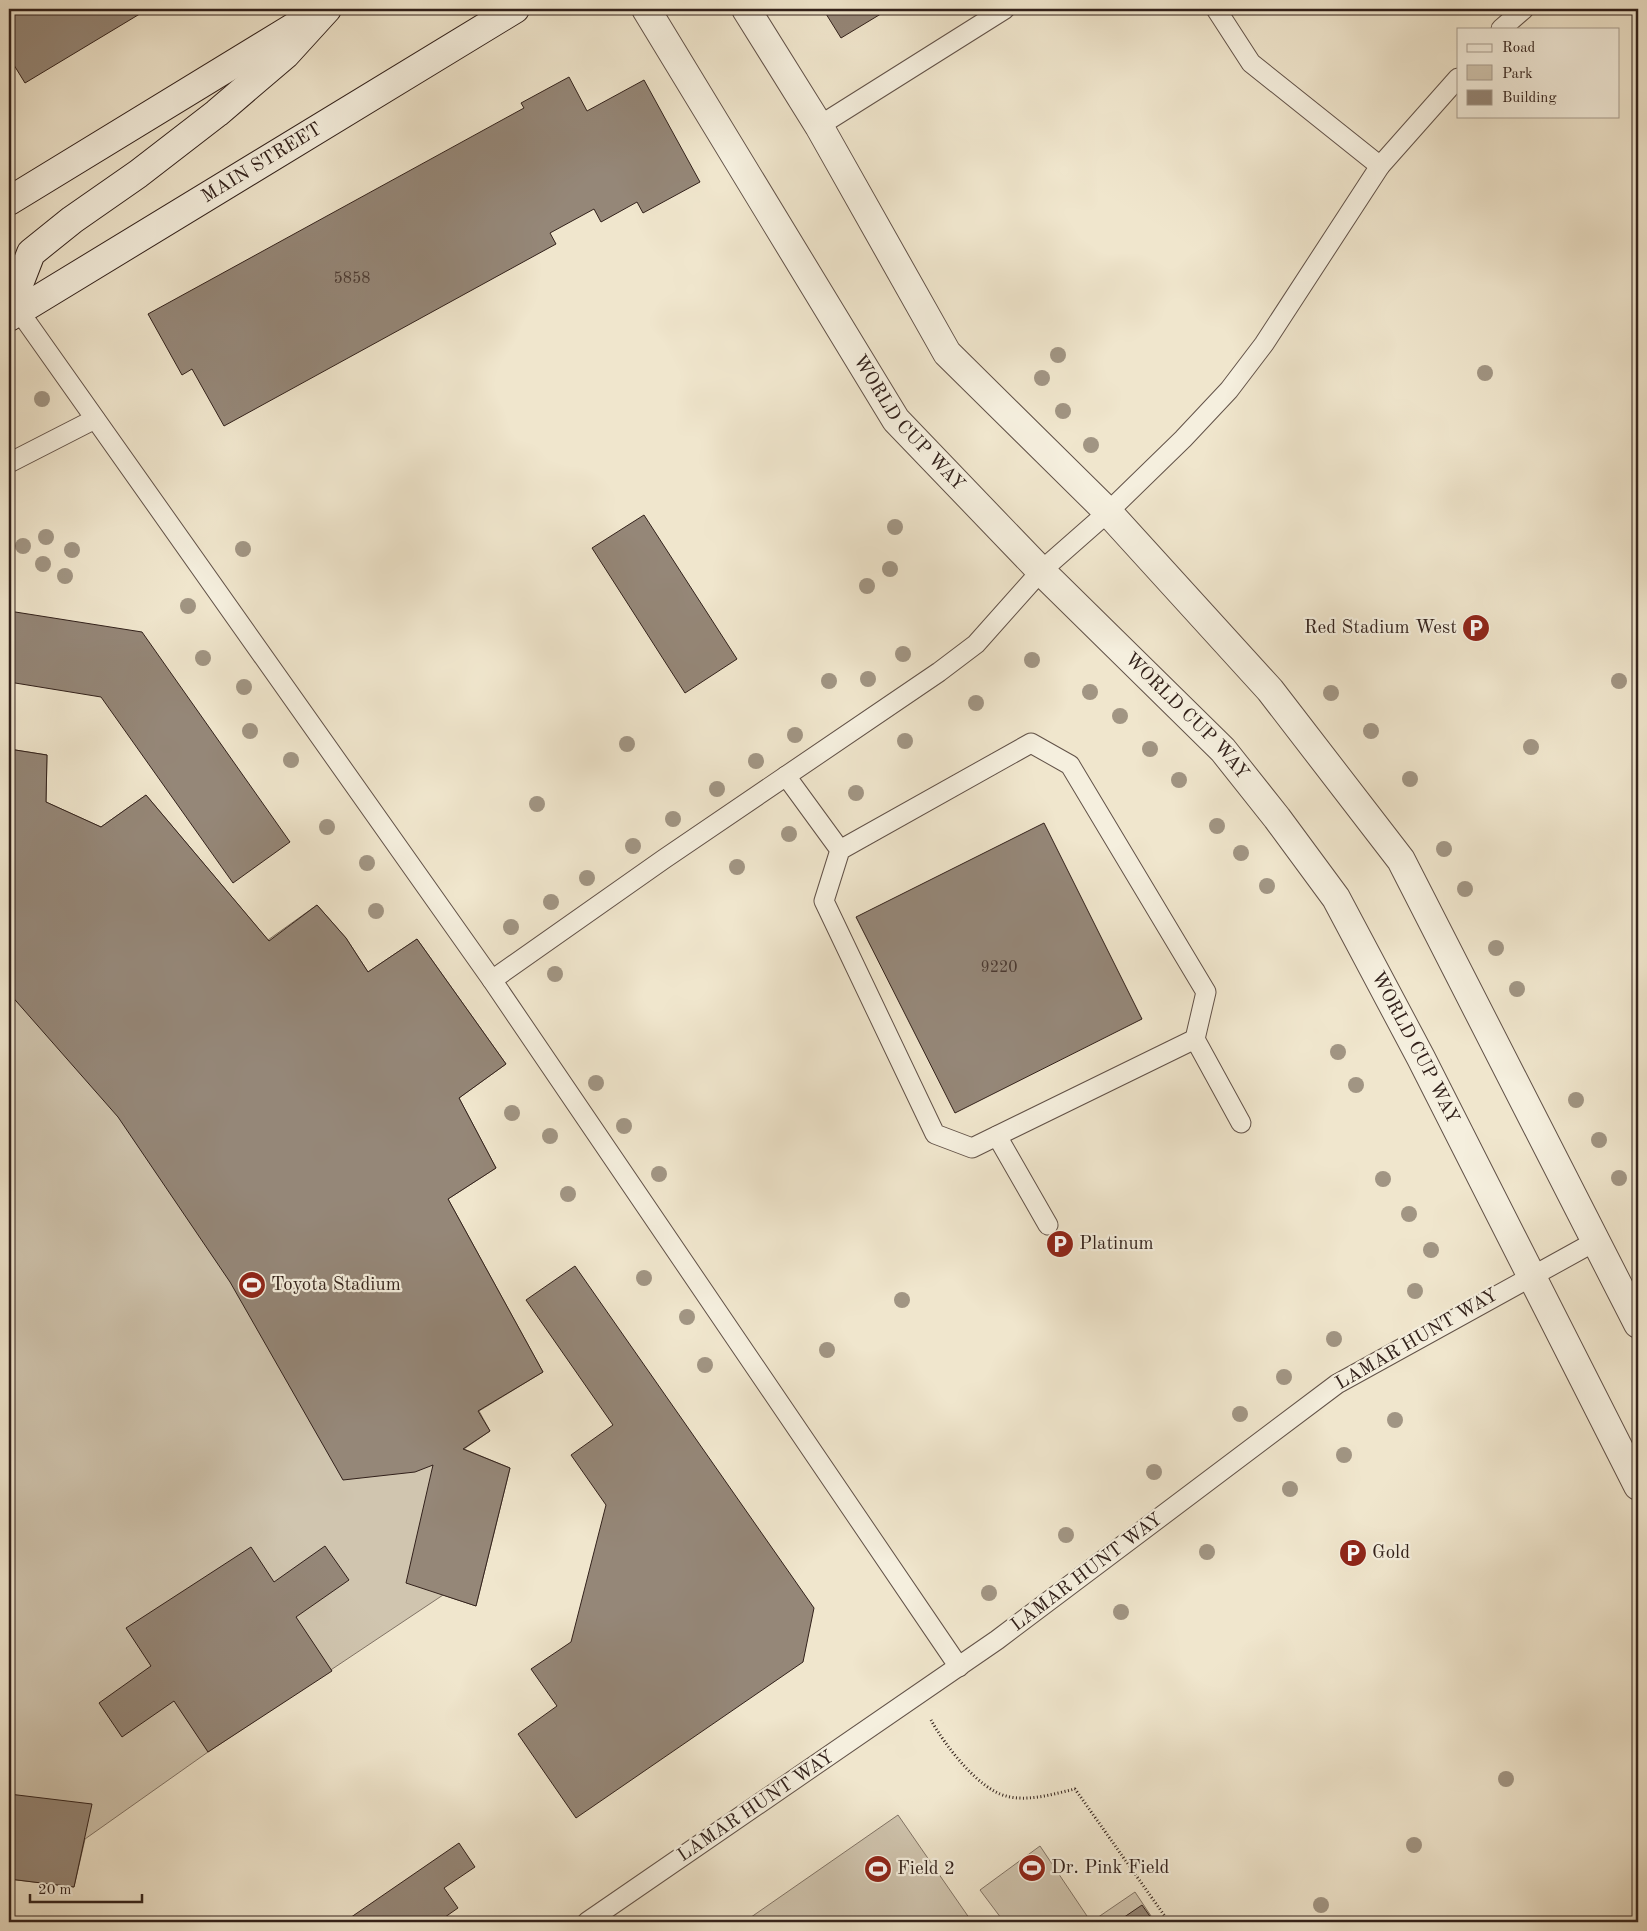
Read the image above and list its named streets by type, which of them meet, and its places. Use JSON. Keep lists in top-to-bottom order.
{
  "streets": {
    "street": ["MAIN STREET", "WORLD CUP WAY"],
    "lane": ["LAMAR HUNT WAY"]
  },
  "crossings": [
    ["WORLD CUP WAY", "LAMAR HUNT WAY"]
  ],
  "places": {
    "parking": ["Red Stadium West", "Platinum", "Gold"],
    "sports": ["Toyota Stadium", "Dr. Pink Field", "Field 2"]
  },
  "house_numbers": ["5858", "9220"],
  "legend": ["Road", "Park", "Building"],
  "scale_bar": "20 m"
}
